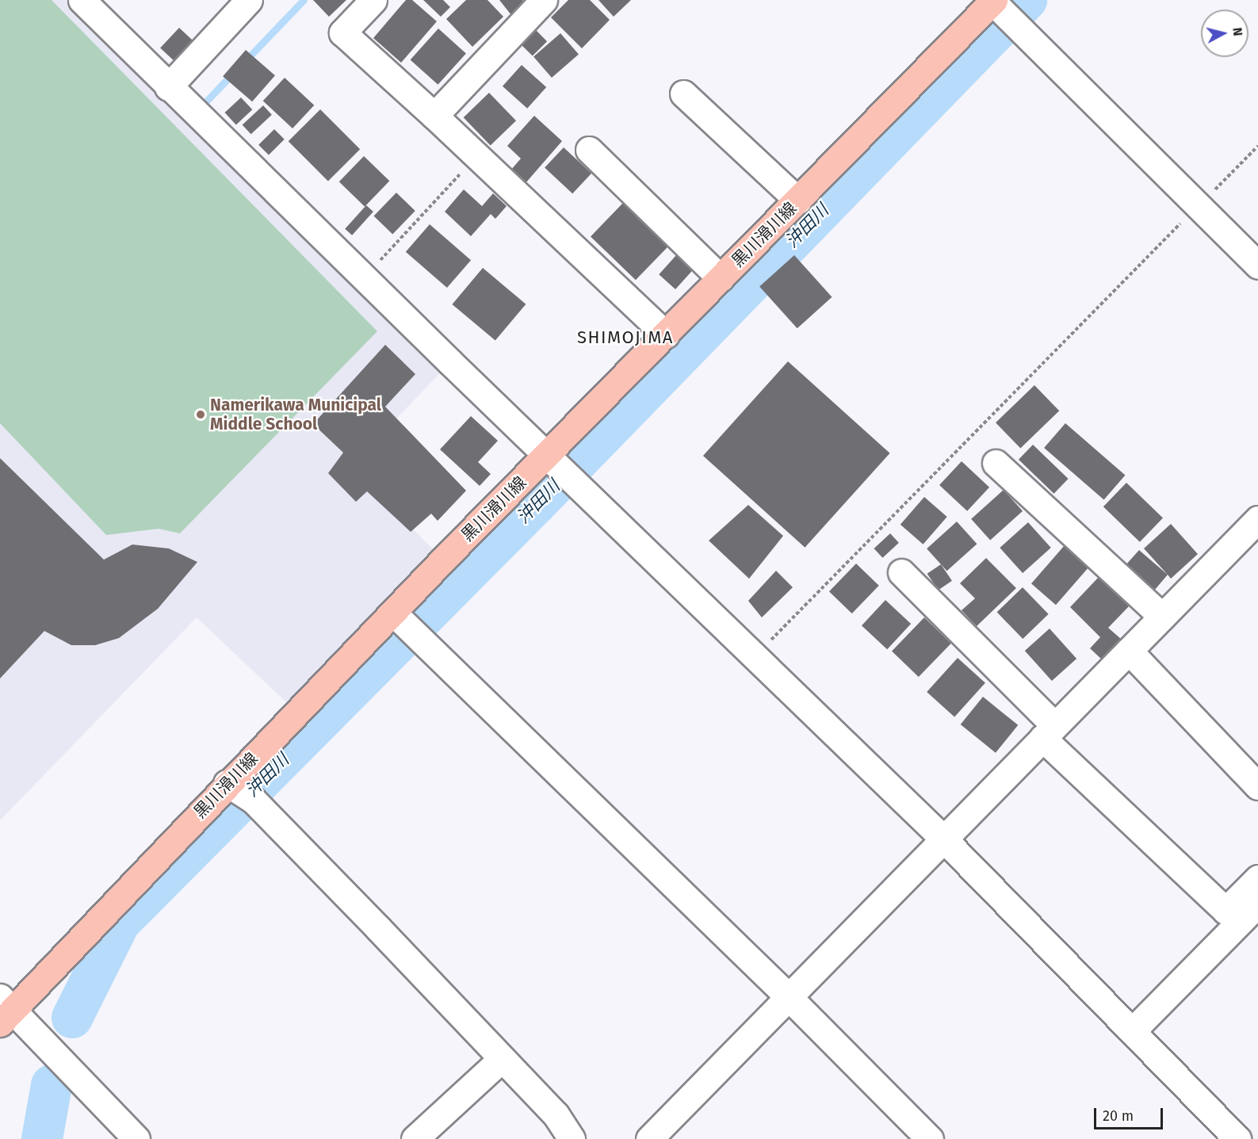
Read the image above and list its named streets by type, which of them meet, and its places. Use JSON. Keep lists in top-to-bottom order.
{
  "streets": {
    "main road": ["黒川滑川線"]
  },
  "districts": ["SHIMOJIMA"],
  "water": ["沖田川"],
  "places": ["Namerikawa Municipal Middle School"],
  "scale_bar": "20 m",
  "north": "right"
}
